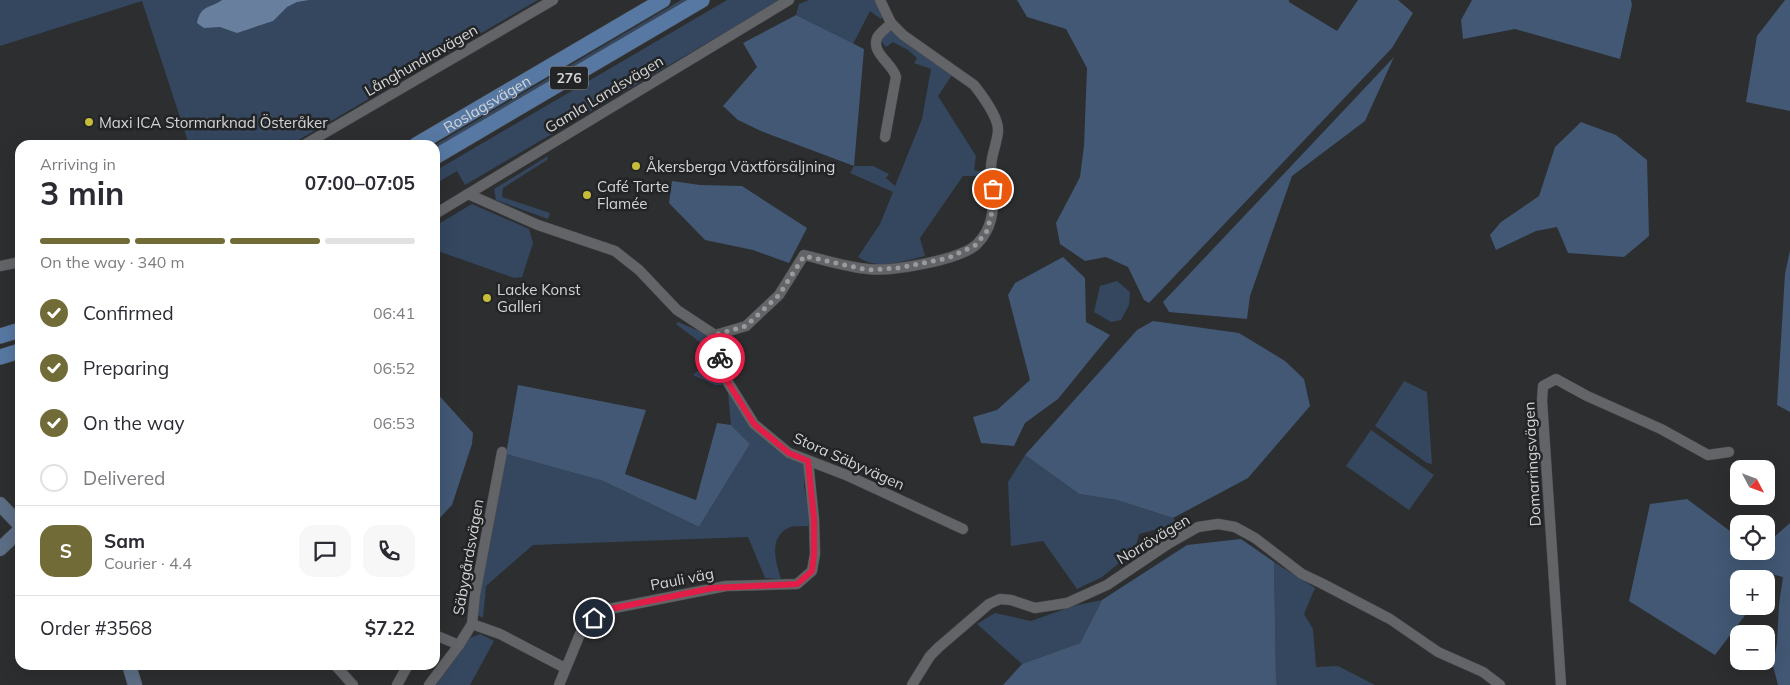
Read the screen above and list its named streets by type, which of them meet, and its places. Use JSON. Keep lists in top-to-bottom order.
{
  "streets": {
    "main road": ["276", "Roslagsvägen"],
    "street": [
      "Långhundravägen",
      "Gamla Landsvägen",
      "Stora Säbyvägen",
      "Domarringsvägen",
      "Norrövägen",
      "Säbygårdsvägen",
      "Pauli väg"
    ]
  },
  "crossings": [
    ["Stora Säbyvägen", "Pauli väg"]
  ],
  "places": [
    "Maxi ICA Stormarknad Österåker",
    "Åkersberga Växtförsäljning",
    "Café Tarte Flamée",
    "Lacke Konst Galleri"
  ],
  "north": "bottom right",
  "page": {
    "heading": ["3 min", "Arriving in", "07:00–07:05"],
    "panel": [
      "Sam",
      "Courier · 4.4",
      "Order #3568",
      "$7.22"
    ],
    "bar": "On the way · 340 m",
    "list": [
      ["Confirmed", "06:41"],
      ["Preparing", "06:52"],
      ["On the way", "06:53"],
      "Delivered"
    ],
    "map_buttons": ["+", "−"],
    "round": "S"
  }
}
